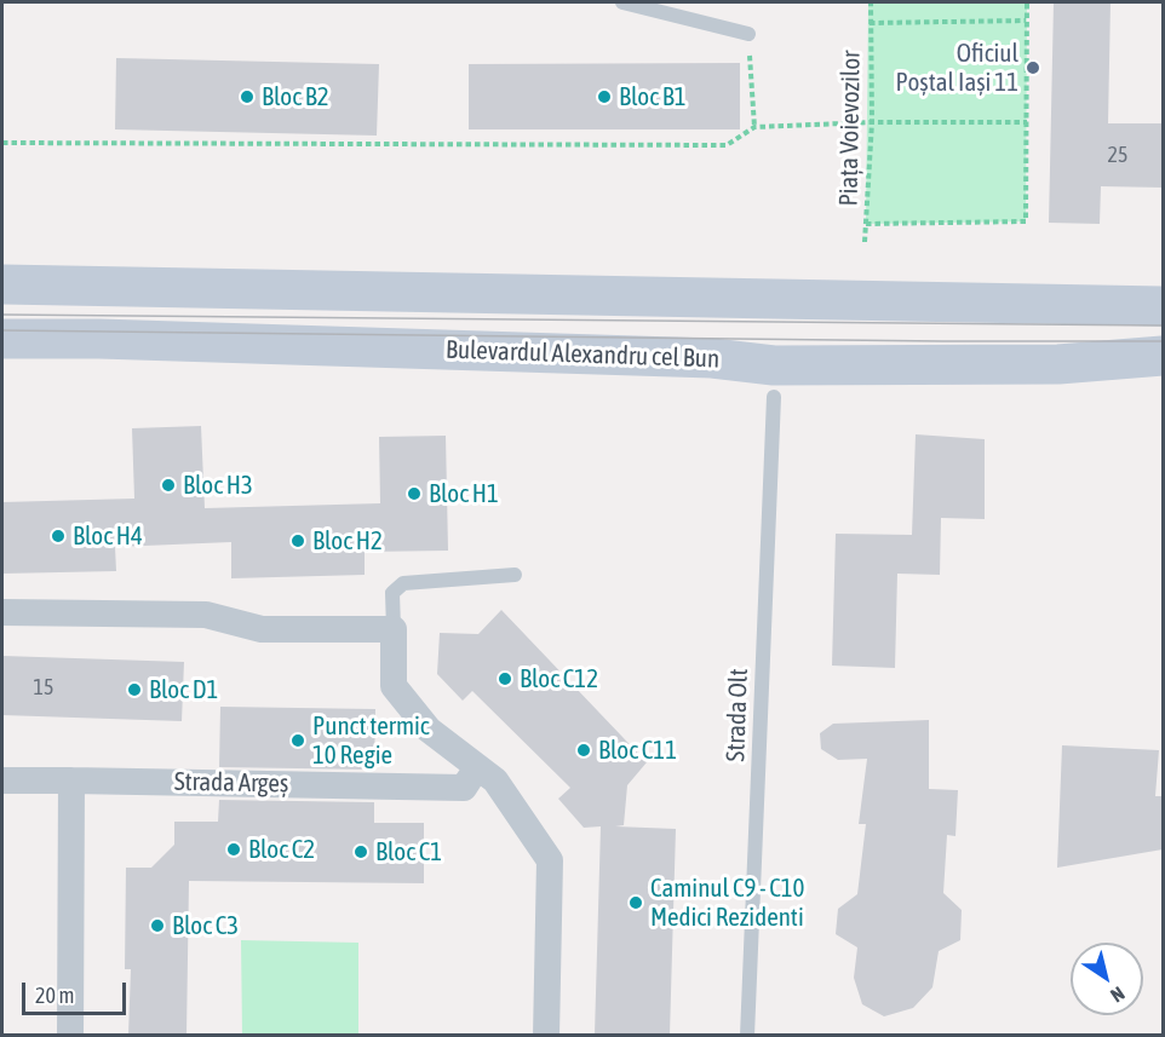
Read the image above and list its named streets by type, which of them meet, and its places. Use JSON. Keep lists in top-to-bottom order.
{
  "streets": {
    "main road": ["Bulevardul Alexandru cel Bun"],
    "street": ["Strada Argeș"],
    "lane": ["Strada Olt"],
    "path": ["Piața Voievozilor"]
  },
  "places": [
    "Oficiul Poștal Iași 11",
    "Bloc B2",
    "Bloc B1",
    "Bloc H3",
    "Bloc H1",
    "Bloc H4",
    "Bloc H2",
    "Bloc C12",
    "Bloc D1",
    "Punct termic 10 Regie",
    "Bloc C11",
    "Bloc C2",
    "Bloc C1",
    "Caminul C9 - C10 Medici Rezidenti",
    "Bloc C3"
  ],
  "house_numbers": ["25", "15"],
  "scale_bar": "20 m",
  "north": "bottom right"
}
